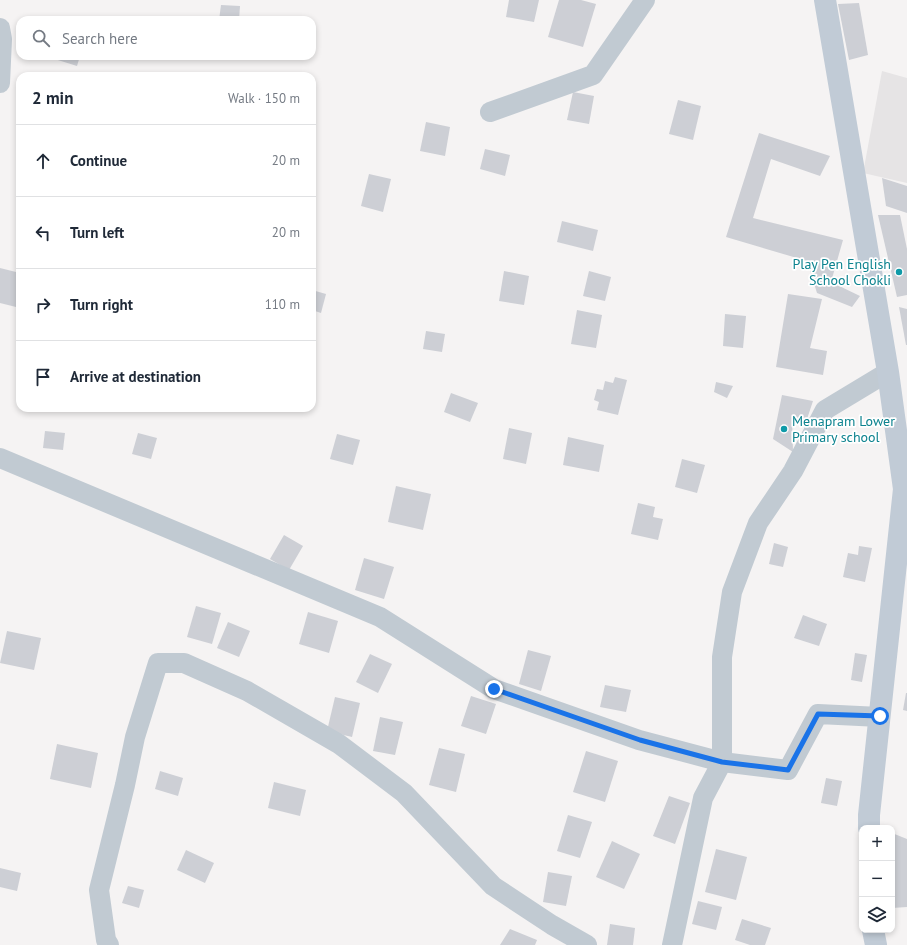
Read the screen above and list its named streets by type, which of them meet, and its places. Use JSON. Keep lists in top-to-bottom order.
{
  "places": ["Play Pen English School Chokli", "Menapram Lower Primary school"],
  "page": {
    "search": "Search here",
    "heading": ["2 min", "Walk · 150 m"],
    "list": [
      ["Continue", "20 m"],
      ["Turn left", "20 m"],
      ["Turn right", "110 m"],
      "Arrive at destination"
    ],
    "map_buttons": ["+", "−"]
  }
}
